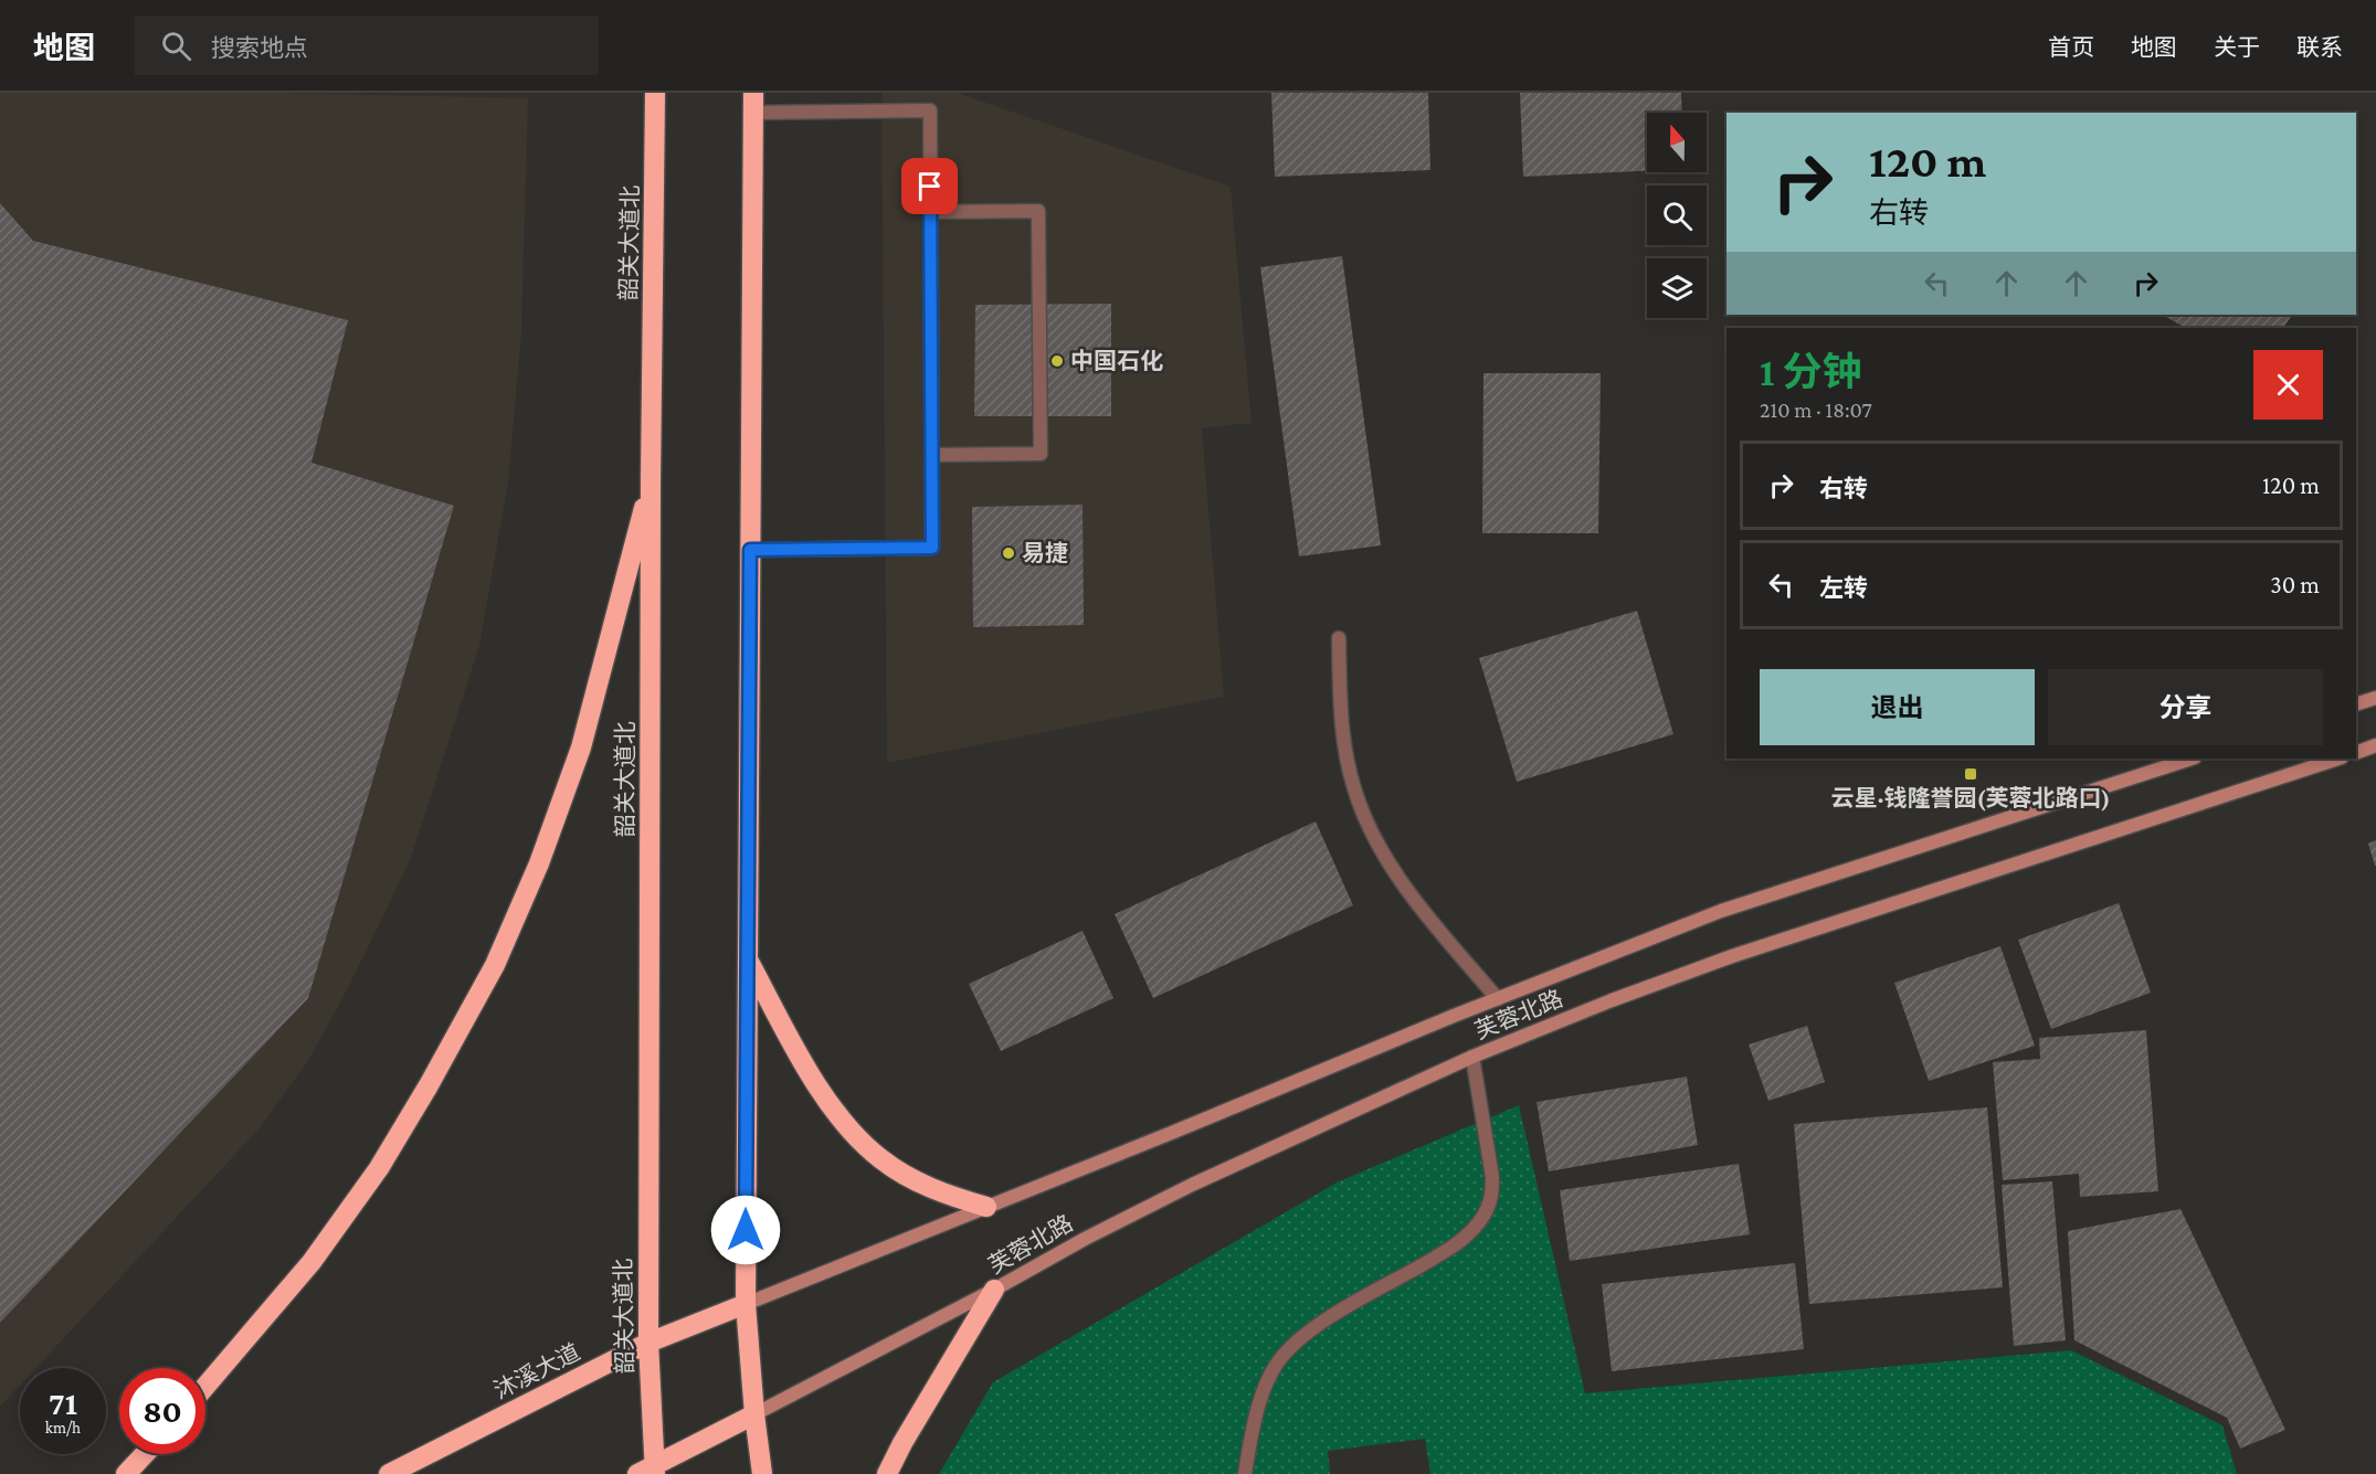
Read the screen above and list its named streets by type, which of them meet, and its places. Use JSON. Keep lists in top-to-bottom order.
{
  "streets": {
    "highway": ["韶关大道北", "沐溪大道"],
    "main road": ["芙蓉北路"]
  },
  "crossings": [
    ["韶关大道北", "沐溪大道"],
    ["芙蓉北路", "沐溪大道"]
  ],
  "places": {
    "other": ["中国石化", "易捷"],
    "transit": ["云星·钱隆誉园(芙蓉北路口)"]
  },
  "north": "top",
  "page": {
    "header": "地图",
    "search": "搜索地点",
    "nav": [
      "首页",
      "地图",
      "关于",
      "联系"
    ],
    "turn": ["120 m", "右转"],
    "heading": ["1 分钟", "210 m · 18:07"],
    "list": [
      {
        "name": "右转",
        "value": "120 m"
      },
      {
        "name": "左转",
        "value": "30 m"
      }
    ],
    "buttons": ["退出", "分享"],
    "speed": "71 km/h",
    "limit": "80"
  }
}
